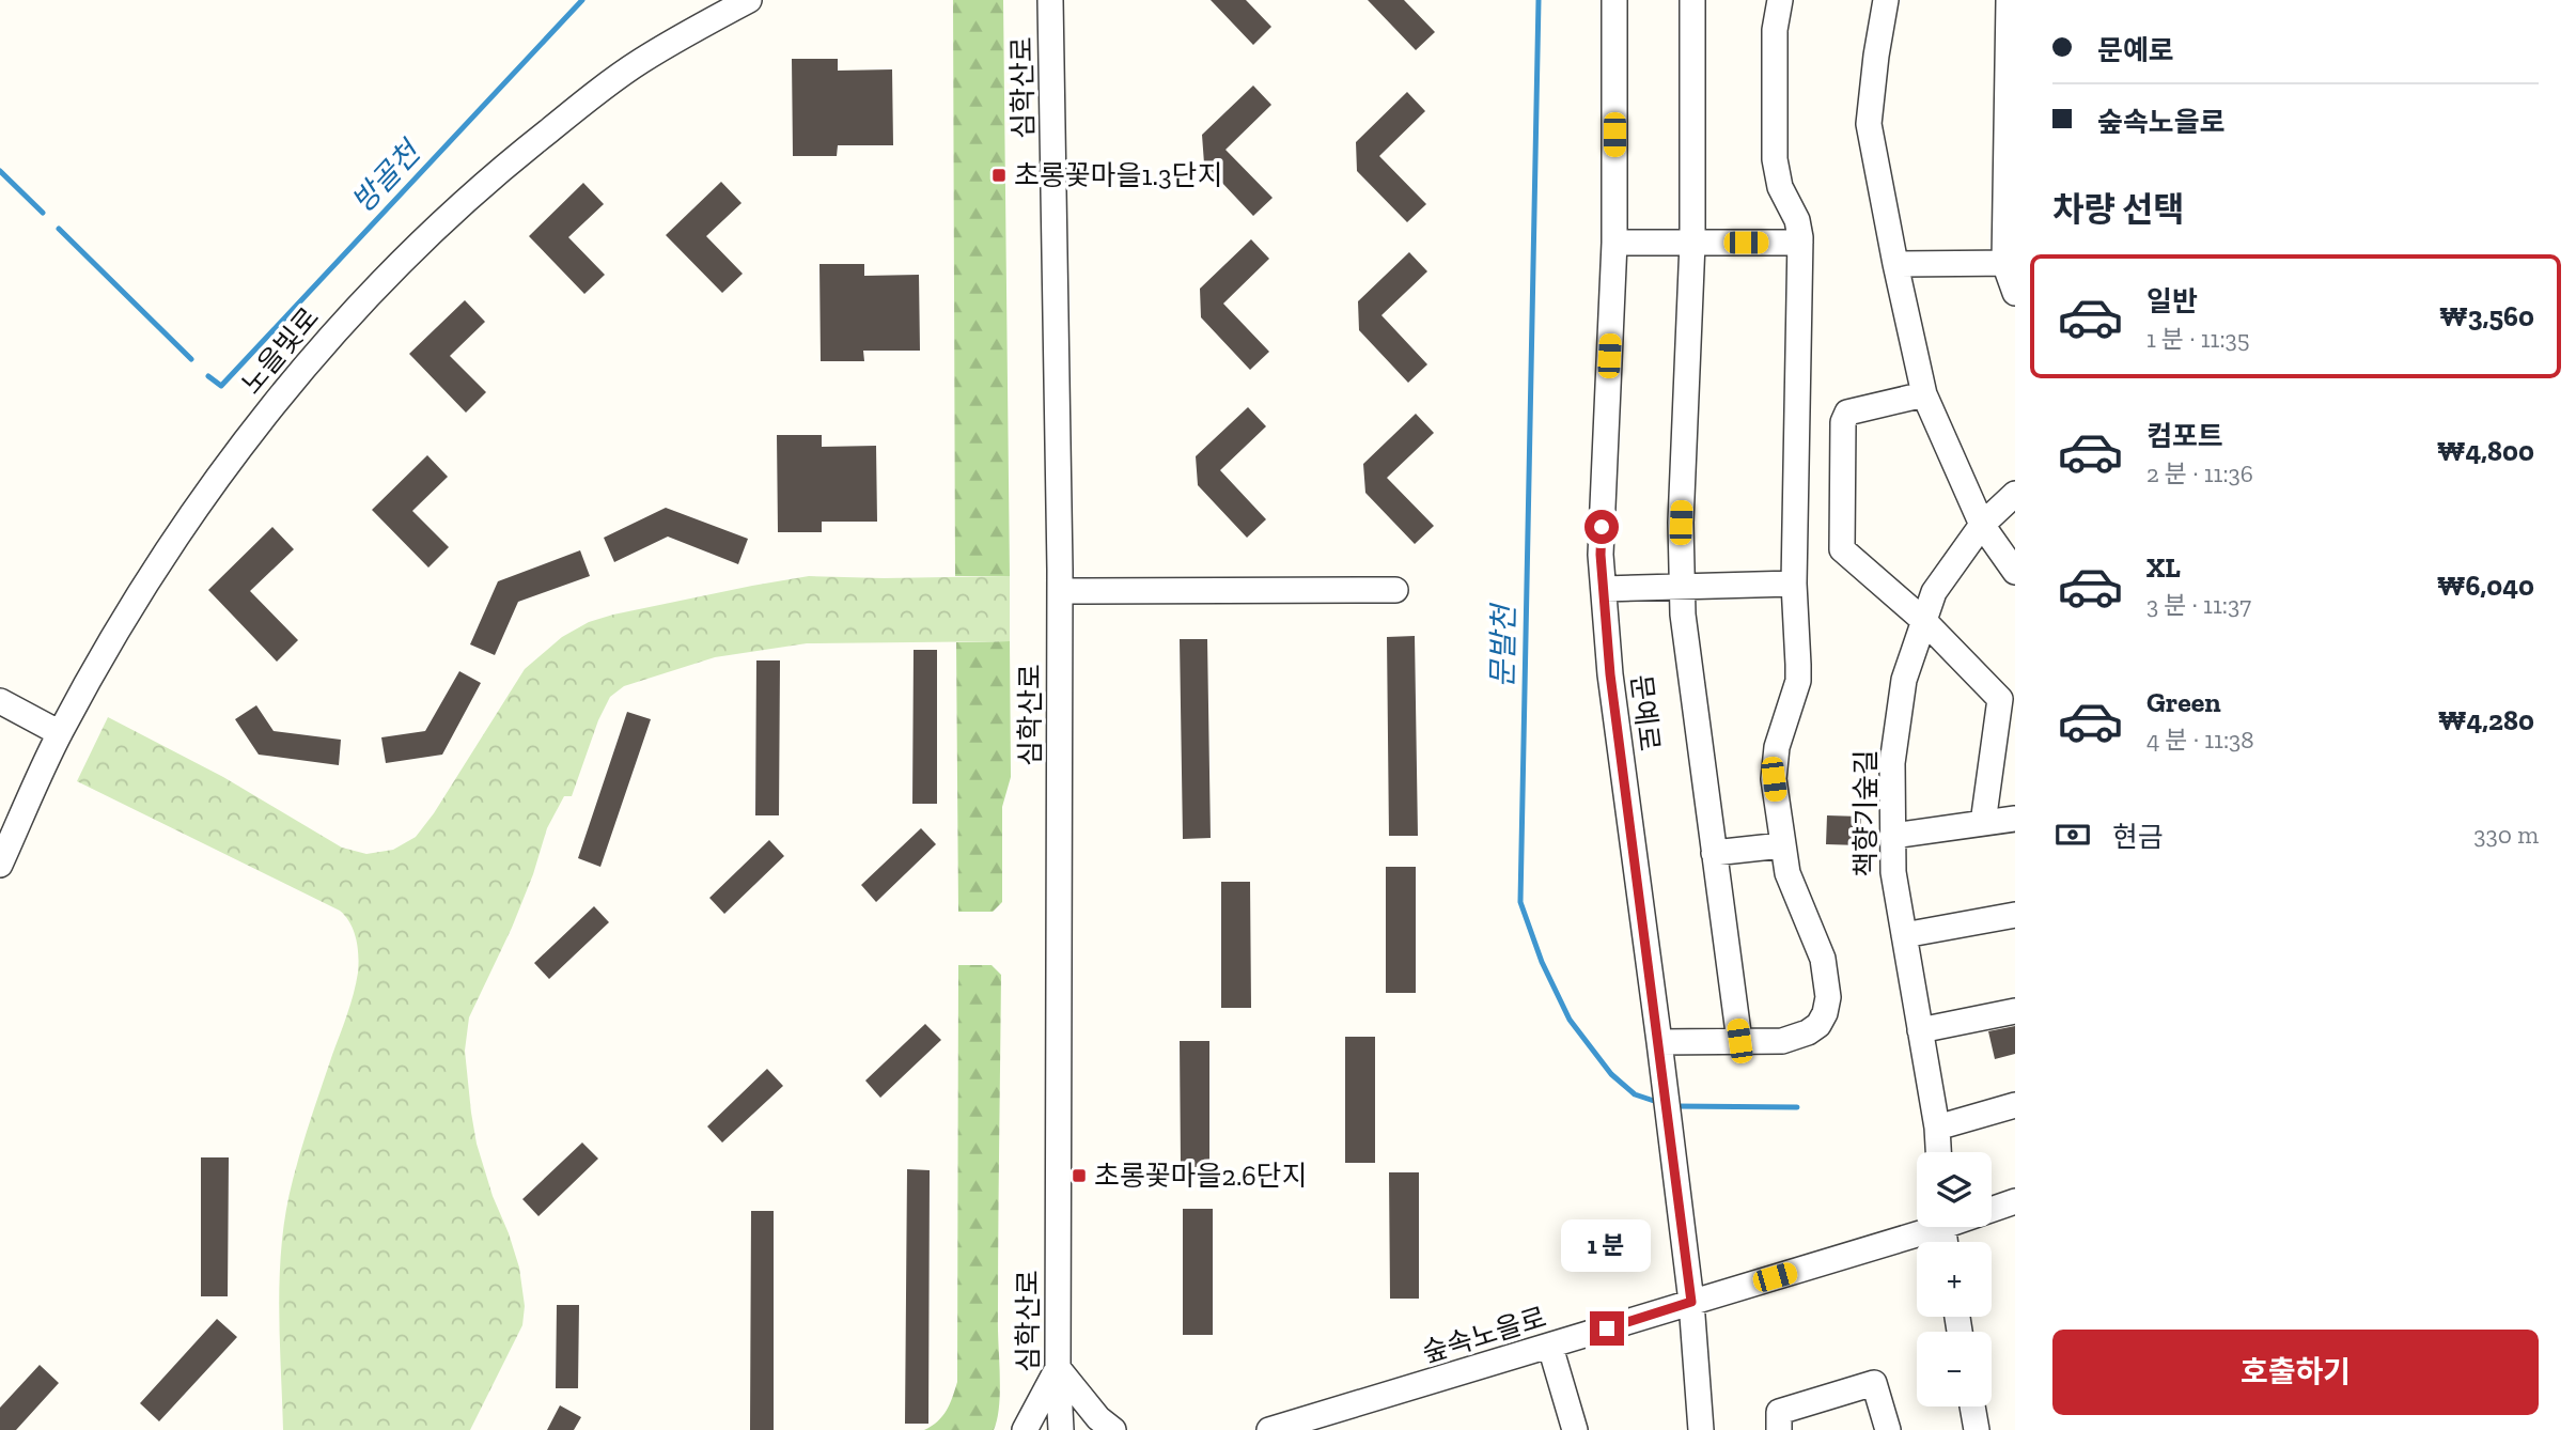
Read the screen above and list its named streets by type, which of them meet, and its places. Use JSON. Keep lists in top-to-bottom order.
{
  "streets": {
    "street": [
      "심학산로",
      "노을빛로",
      "문예로",
      "책향기숲길",
      "숲속노을로"
    ]
  },
  "crossings": [
    ["문예로", "숲속노을로"]
  ],
  "water": ["방골천", "문발천"],
  "places": {
    "transit": ["초롱꽃마을1.3단지", "초롱꽃마을2.6단지"]
  },
  "page": {
    "banner": ["문예로", "숲속노을로"],
    "heading": "차량 선택",
    "list": [
      {
        "name": "일반",
        "note": "1 분 · 11:35",
        "value": "₩3,560"
      },
      {
        "name": "컴포트",
        "note": "2 분 · 11:36",
        "value": "₩4,800"
      },
      {
        "name": "XL",
        "note": "3 분 · 11:37",
        "value": "₩6,040"
      },
      {
        "name": "Green",
        "note": "4 분 · 11:38",
        "value": "₩4,280"
      }
    ],
    "pay": ["현금", "330 m"],
    "map_buttons": ["+", "−"],
    "bubble": "1 분",
    "buttons": "호출하기"
  }
}
